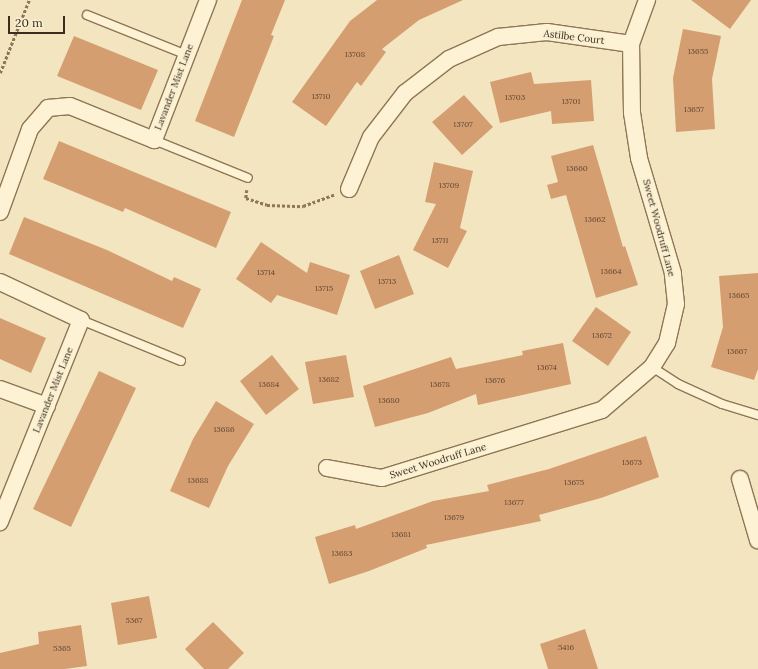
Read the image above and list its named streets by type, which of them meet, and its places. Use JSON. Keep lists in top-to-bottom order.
{
  "streets": {
    "street": ["Astilbe Court", "Lavander Mist Lane", "Sweet Woodruff Lane"]
  },
  "crossings": [
    ["Astilbe Court", "Sweet Woodruff Lane"]
  ],
  "house_numbers": [
    "13655",
    "13708",
    "13710",
    "13703",
    "13701",
    "13657",
    "13707",
    "13660",
    "13709",
    "13662",
    "13711",
    "13664",
    "13714",
    "13713",
    "13715",
    "13665",
    "13672",
    "13667",
    "13674",
    "13682",
    "13676",
    "13684",
    "13678",
    "13680",
    "13686",
    "13673",
    "13688",
    "13675",
    "13677",
    "13679",
    "13681",
    "13683",
    "5367",
    "5416",
    "5365"
  ],
  "scale_bar": "20 m"
}
